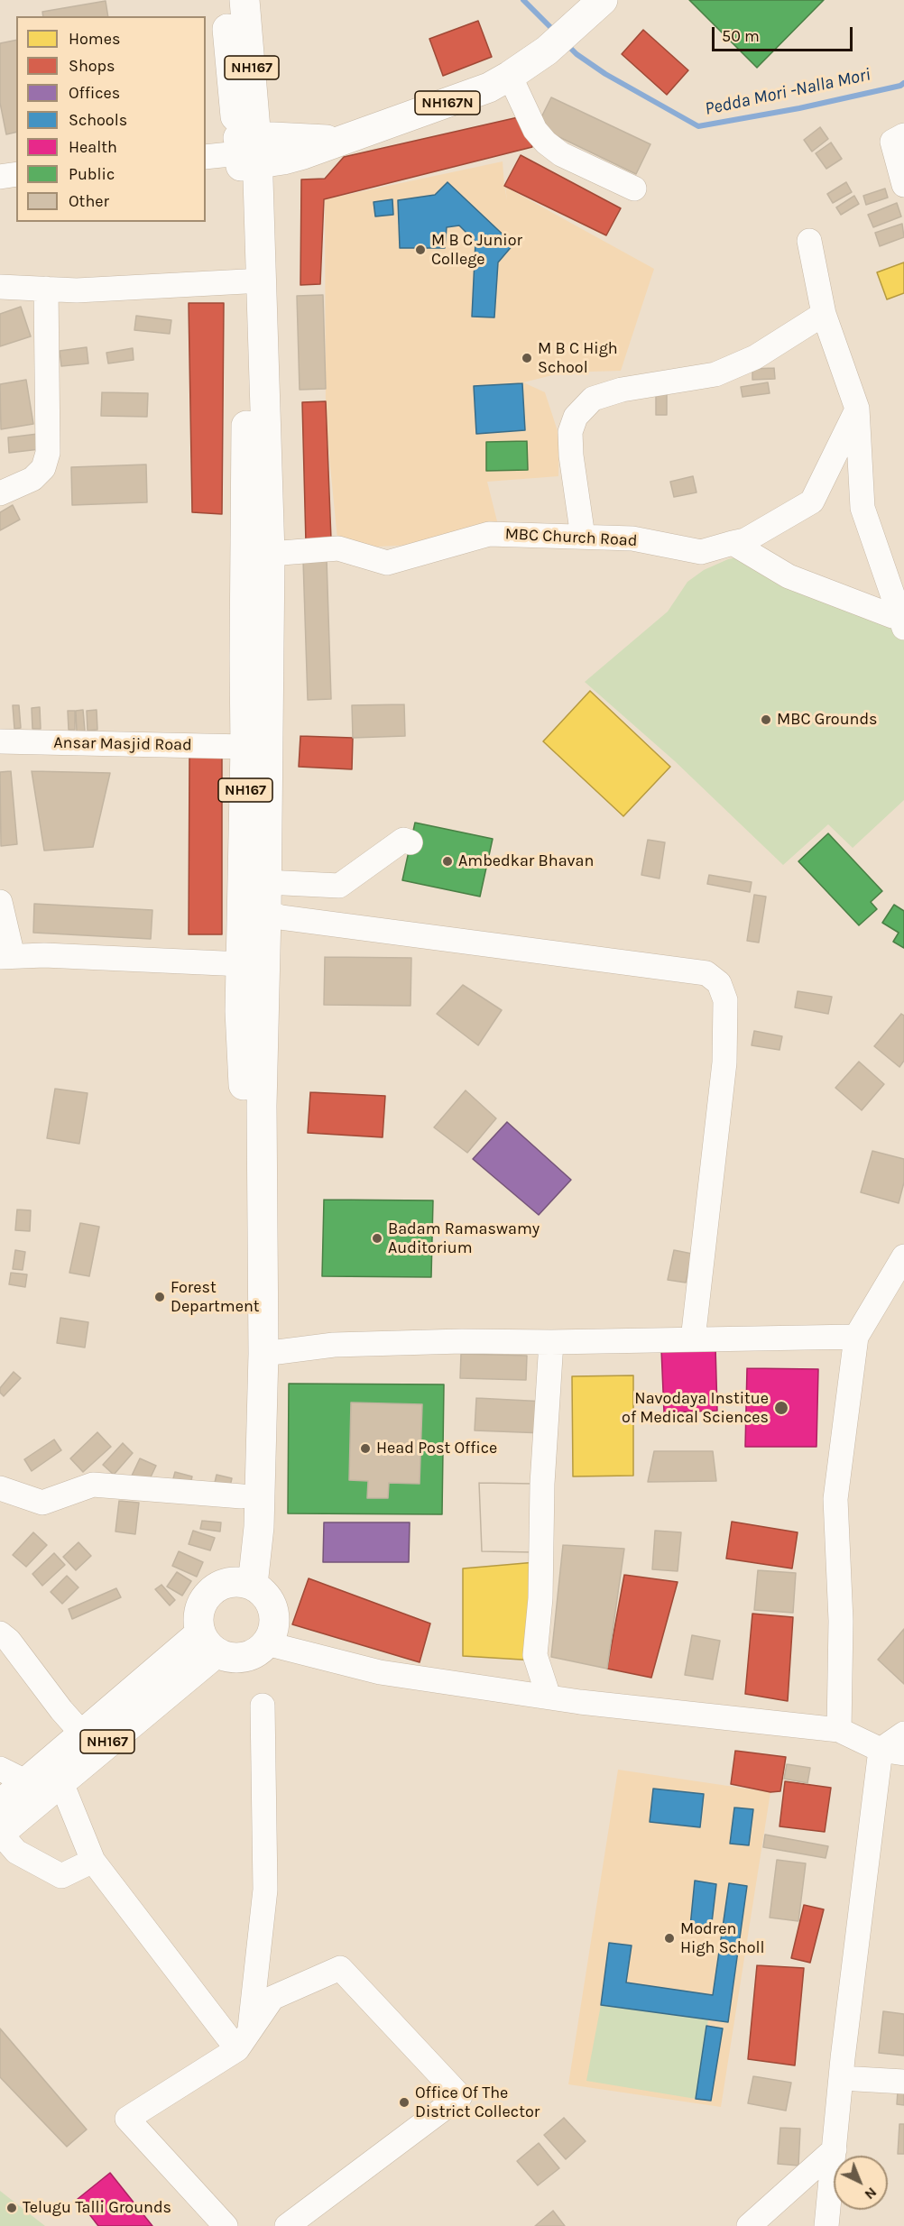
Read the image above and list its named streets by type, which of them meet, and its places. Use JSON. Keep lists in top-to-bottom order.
{
  "streets": {
    "highway": ["NH167", "NH167N"],
    "street": ["MBC Church Road", "Ansar Masjid Road"]
  },
  "crossings": [
    ["NH167", "NH167N"],
    ["NH167", "MBC Church Road"],
    ["NH167", "Ansar Masjid Road"]
  ],
  "water": ["Pedda Mori -Nalla Mori"],
  "places": [
    "M B C Junior College",
    "M B C High School",
    "MBC Grounds",
    "Ambedkar Bhavan",
    "Badam Ramaswamy Auditorium",
    "Forest Department",
    "Navodaya Institue of Medical Sciences",
    "Head Post Office",
    "Modren High Scholl",
    "Office Of The District Collector",
    "Telugu Talli Grounds"
  ],
  "legend": [
    "Homes",
    "Shops",
    "Offices",
    "Schools",
    "Health",
    "Public",
    "Other"
  ],
  "scale_bar": "50 m",
  "north": "bottom right"
}
